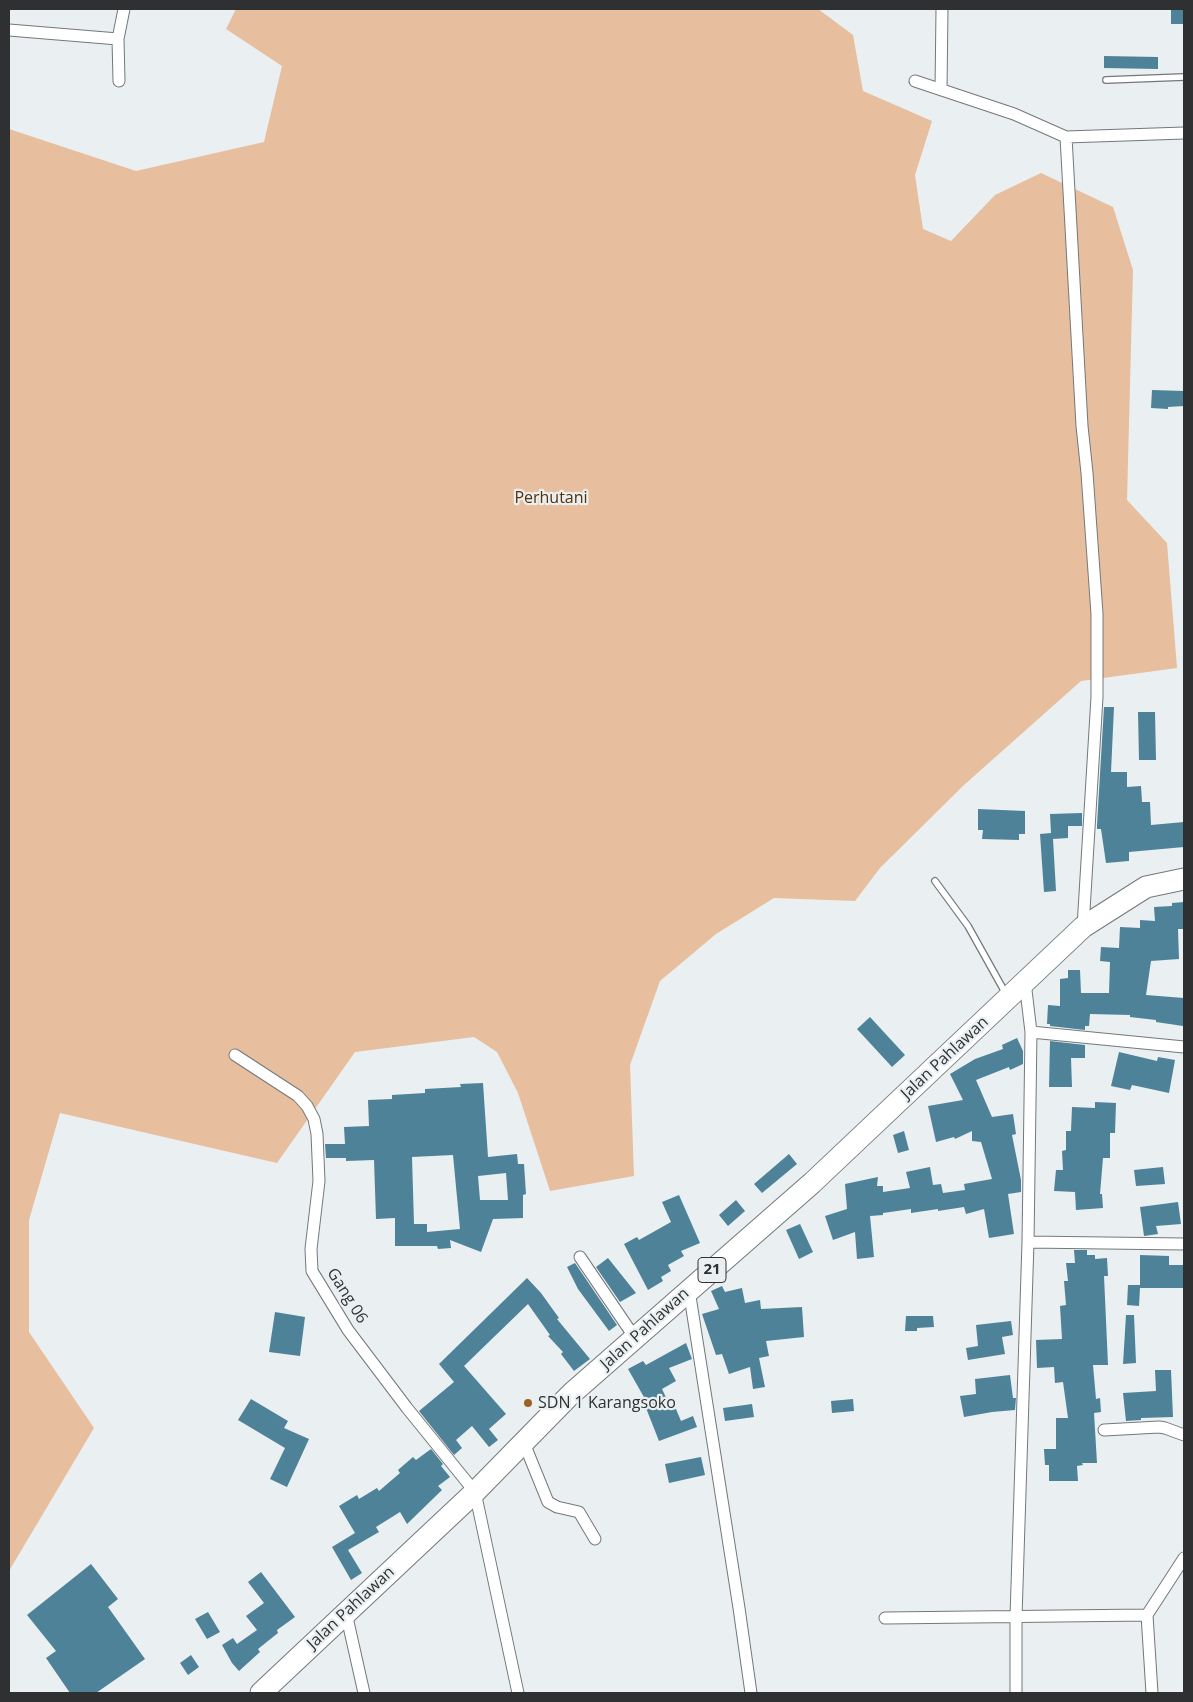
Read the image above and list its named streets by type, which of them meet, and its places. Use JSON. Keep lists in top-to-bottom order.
{
  "streets": {
    "highway": ["Jalan Pahlawan", "21"],
    "street": ["Gang 06"]
  },
  "crossings": [
    ["Jalan Pahlawan", "Gang 06"]
  ],
  "parks": ["Perhutani"],
  "places": ["SDN 1 Karangsoko"]
}
